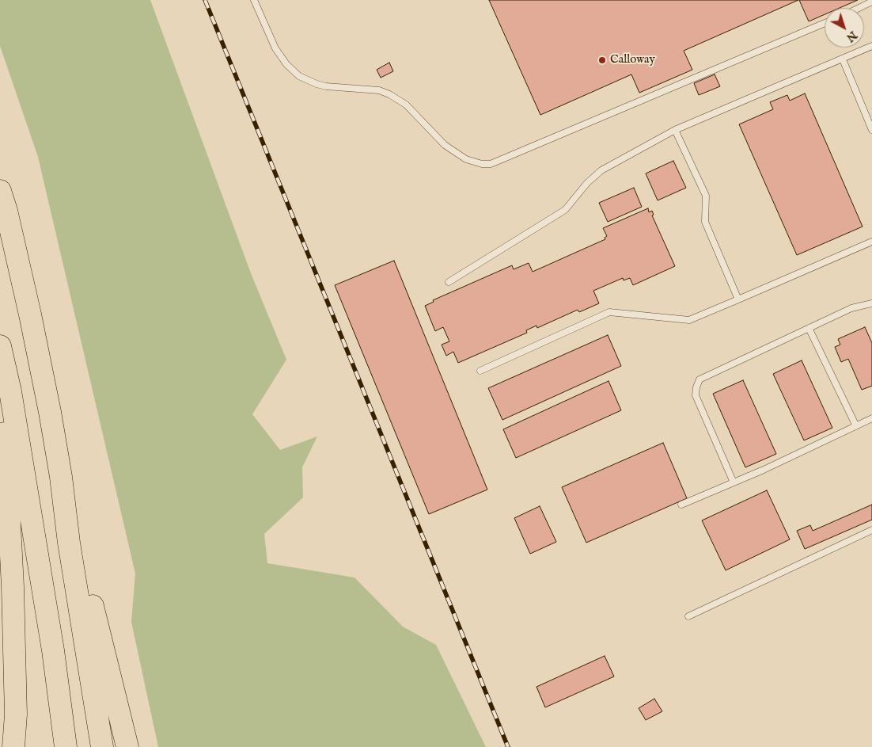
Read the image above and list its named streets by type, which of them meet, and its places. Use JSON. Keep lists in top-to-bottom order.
{
  "places": ["Calloway"],
  "north": "bottom right"
}
